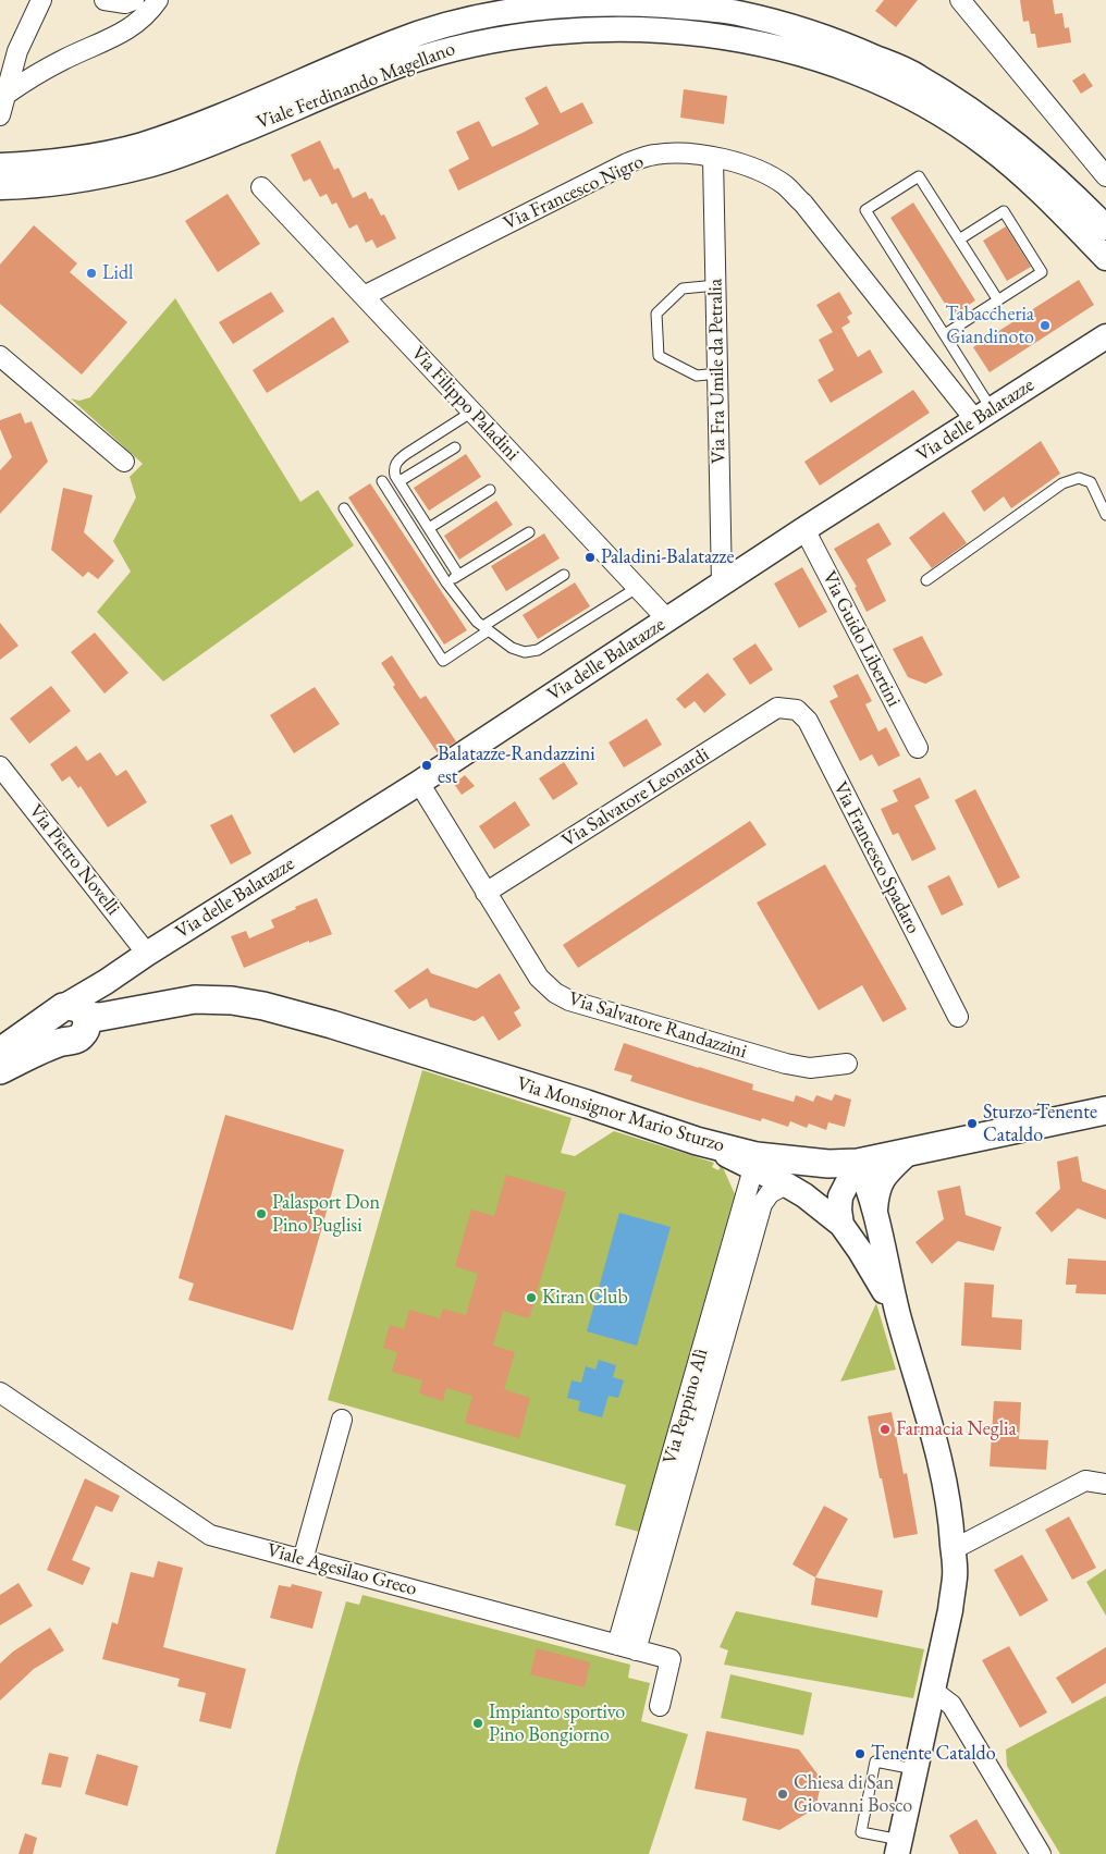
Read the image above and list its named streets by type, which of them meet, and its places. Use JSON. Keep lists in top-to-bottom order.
{
  "streets": {
    "main road": ["Via Monsignor Mario Sturzo"],
    "street": [
      "Viale Ferdinando Magellano",
      "Via Francesco Nigro",
      "Via Fra Umile da Petralia",
      "Via Filippo Paladini",
      "Via delle Balatazze",
      "Via Guido Libertini",
      "Via Salvatore Leonardi",
      "Via Francesco Spadaro",
      "Via Pietro Novelli",
      "Via Salvatore Randazzini",
      "Via Peppino Alì",
      "Viale Agesilao Greco"
    ]
  },
  "crossings": [
    ["Via Francesco Nigro", "Via Fra Umile da Petralia"],
    ["Via Francesco Nigro", "Via Filippo Paladini"],
    ["Via Francesco Nigro", "Via delle Balatazze"],
    ["Via Fra Umile da Petralia", "Via delle Balatazze"],
    ["Via Filippo Paladini", "Via delle Balatazze"],
    ["Via delle Balatazze", "Via Guido Libertini"],
    ["Via delle Balatazze", "Via Pietro Novelli"],
    ["Via delle Balatazze", "Via Salvatore Randazzini"],
    ["Via delle Balatazze", "Via Monsignor Mario Sturzo"],
    ["Via Salvatore Leonardi", "Via Francesco Spadaro"],
    ["Via Salvatore Leonardi", "Via Salvatore Randazzini"],
    ["Via Monsignor Mario Sturzo", "Via Peppino Alì"],
    ["Via Peppino Alì", "Viale Agesilao Greco"]
  ],
  "places": [
    "Lidl",
    "Tabaccheria Giandinoto",
    "Paladini-Balatazze",
    "Balatazze-Randazzini est",
    "Sturzo-Tenente Cataldo",
    "Palasport Don Pino Puglisi",
    "Kiran Club",
    "Farmacia Neglia",
    "Impianto sportivo Pino Bongiorno",
    "Tenente Cataldo",
    "Chiesa di San Giovanni Bosco"
  ]
}
